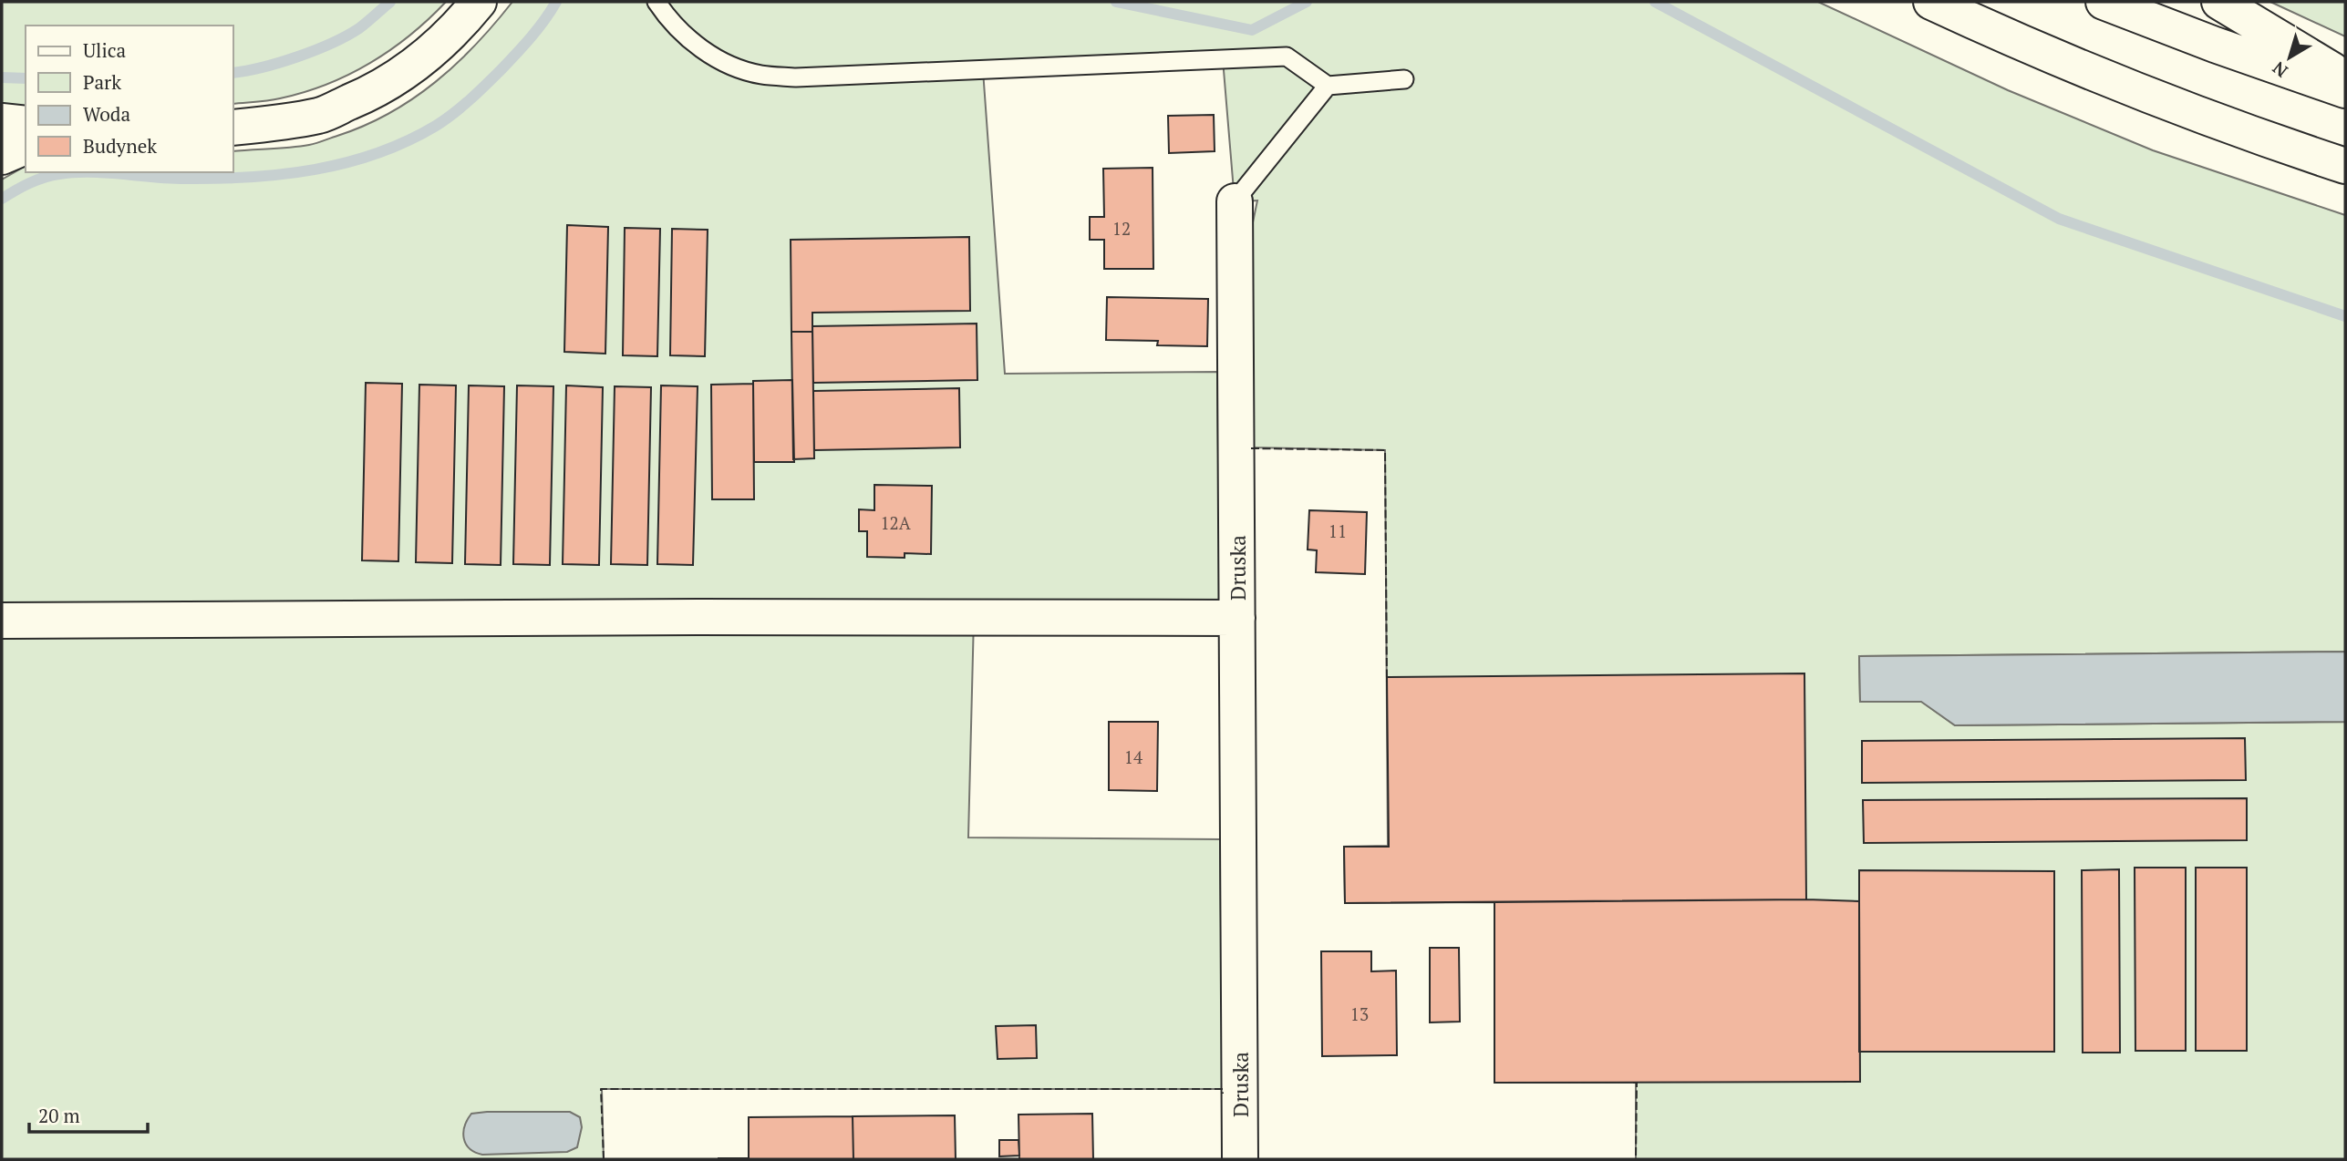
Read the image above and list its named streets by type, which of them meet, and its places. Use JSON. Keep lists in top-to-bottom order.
{
  "streets": {
    "main road": ["Druska"]
  },
  "house_numbers": [
    "12",
    "12A",
    "11",
    "14",
    "13"
  ],
  "legend": [
    "Ulica",
    "Park",
    "Woda",
    "Budynek"
  ],
  "scale_bar": "20 m",
  "north": "bottom left"
}
